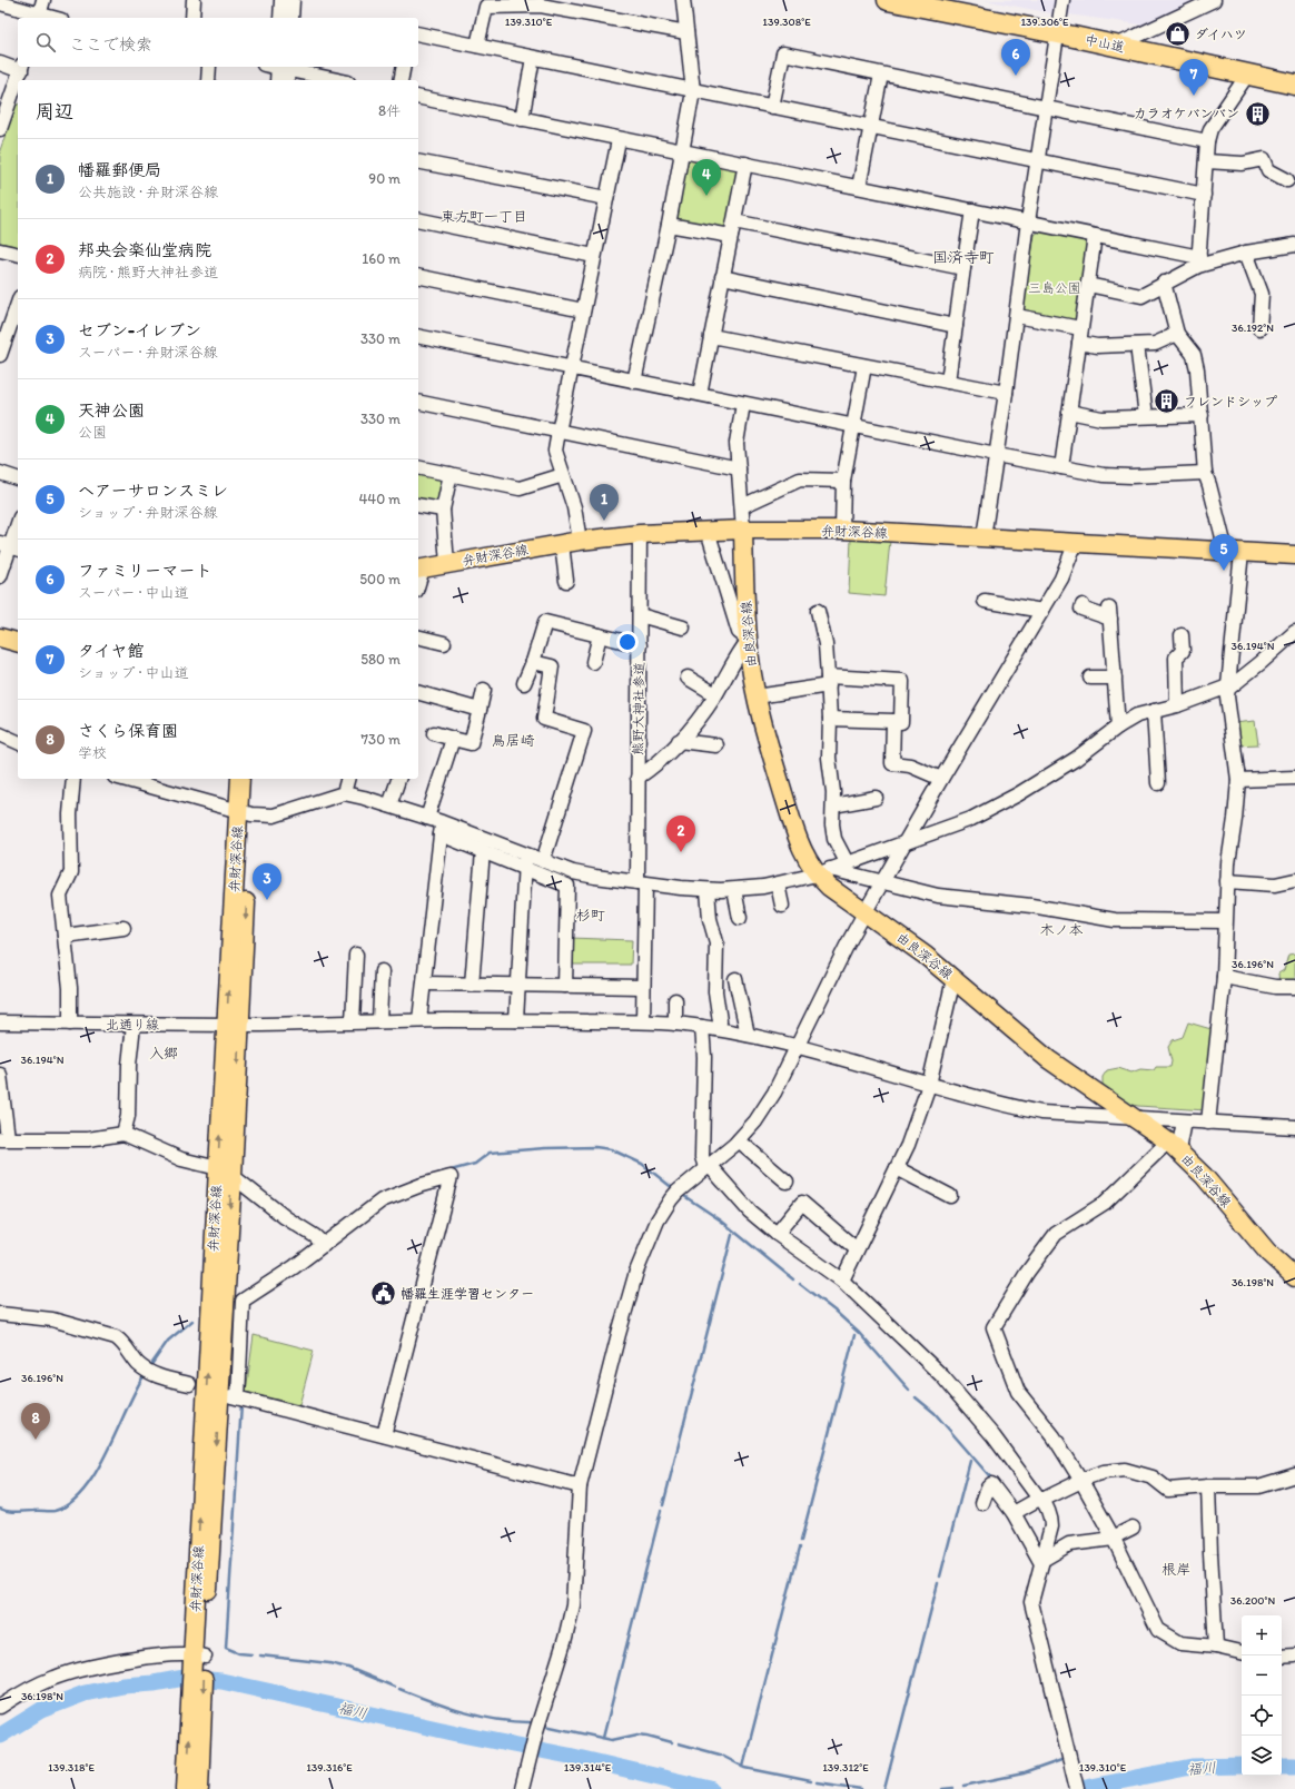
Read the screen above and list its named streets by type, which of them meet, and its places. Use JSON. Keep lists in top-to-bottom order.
{
  "streets": {
    "highway": ["中山道"],
    "main road": ["弁財深谷線", "由良深谷線"],
    "street": ["熊野大神社参道", "北通り線"]
  },
  "crossings": [
    ["弁財深谷線", "由良深谷線"],
    ["弁財深谷線", "熊野大神社参道"],
    ["弁財深谷線", "北通り線"],
    ["由良深谷線", "北通り線"],
    ["熊野大神社参道", "北通り線"]
  ],
  "districts": [
    "東方町一丁目",
    "国済寺町",
    "鳥居崎",
    "杉町",
    "木ノ本",
    "入郷",
    "根岸"
  ],
  "water": ["福川"],
  "parks": ["三島公園"],
  "places": {
    "shop": ["ダイハツ"],
    "building": ["カラオケバンバン", "フレンドシップ"],
    "public building": ["幡羅生涯学習センター"]
  },
  "page": {
    "search": "ここで検索",
    "pins": [
      "6",
      "7",
      "4",
      "1",
      "5",
      "2",
      "3",
      "8"
    ],
    "heading": ["周辺", "8件"],
    "list": [
      {
        "mark": "1",
        "name": "幡羅郵便局",
        "note": "公共施設 · 弁財深谷線",
        "value": "90 m"
      },
      {
        "mark": "2",
        "name": "邦央会楽仙堂病院",
        "note": "病院 · 熊野大神社参道",
        "value": "160 m"
      },
      {
        "mark": "3",
        "name": "セブン-イレブン",
        "note": "スーパー · 弁財深谷線",
        "value": "330 m"
      },
      {
        "mark": "4",
        "name": "天神公園",
        "note": "公園",
        "value": "330 m"
      },
      {
        "mark": "5",
        "name": "ヘアーサロンスミレ",
        "note": "ショップ · 弁財深谷線",
        "value": "440 m"
      },
      {
        "mark": "6",
        "name": "ファミリーマート",
        "note": "スーパー · 中山道",
        "value": "500 m"
      },
      {
        "mark": "7",
        "name": "タイヤ館",
        "note": "ショップ · 中山道",
        "value": "580 m"
      },
      {
        "mark": "8",
        "name": "さくら保育園",
        "note": "学校",
        "value": "730 m"
      }
    ],
    "map_buttons": ["+", "−"]
  },
  "coordinates": [
    "139.310°E",
    "139.308°E",
    "139.306°E",
    "36.192°N",
    "36.194°N",
    "36.196°N",
    "36.198°N",
    "36.200°N",
    "139.318°E",
    "139.316°E",
    "139.314°E",
    "139.312°E"
  ]
}
